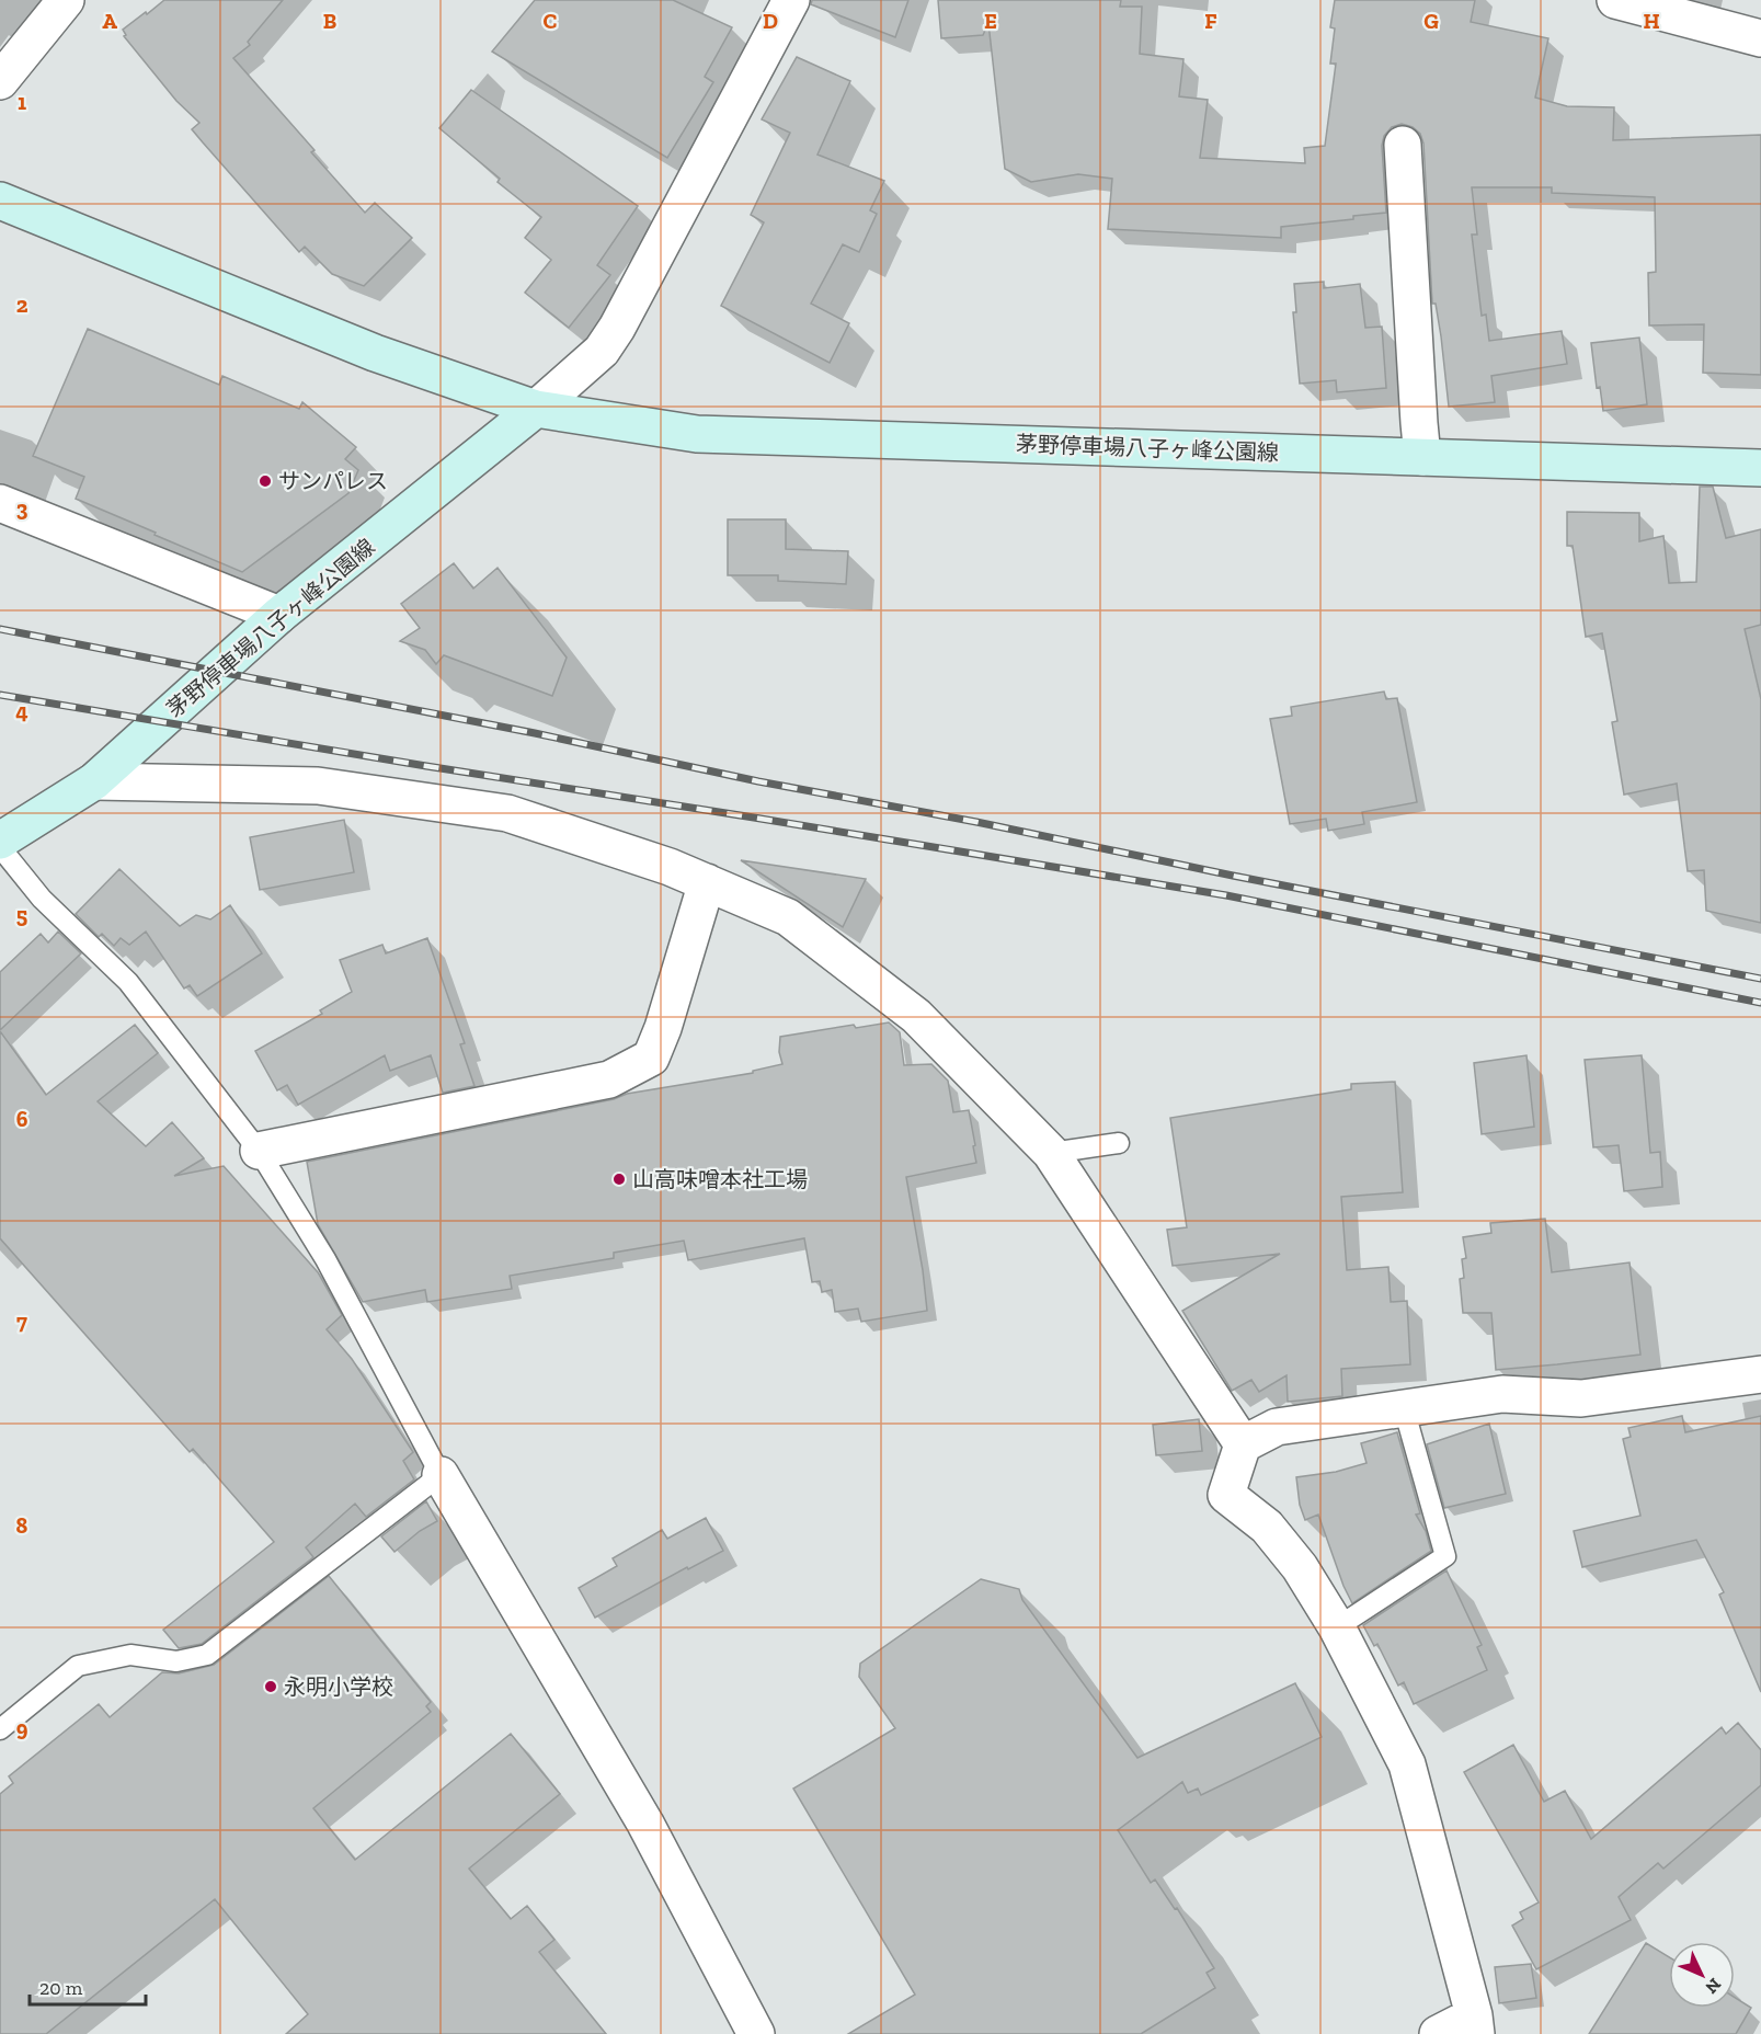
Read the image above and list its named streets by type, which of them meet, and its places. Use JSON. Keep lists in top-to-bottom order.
{
  "streets": {
    "main road": ["茅野停車場八子ヶ峰公園線"]
  },
  "places": ["サンパレス", "山高味噌本社工場", "永明小学校"],
  "scale_bar": "20 m",
  "north": "bottom right",
  "grid": {
    "columns": [
      "A",
      "B",
      "C",
      "D",
      "E",
      "F",
      "G",
      "H"
    ],
    "rows": [
      "1",
      "2",
      "3",
      "4",
      "5",
      "6",
      "7",
      "8",
      "9"
    ]
  }
}
